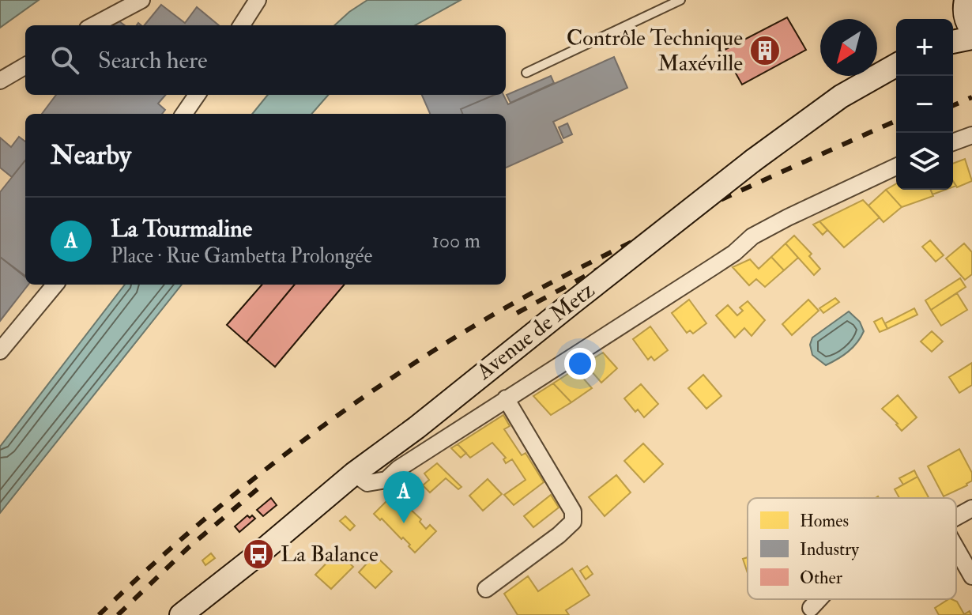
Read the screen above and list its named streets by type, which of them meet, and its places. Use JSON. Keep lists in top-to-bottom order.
{
  "streets": {
    "main road": ["Avenue de Metz"]
  },
  "places": {
    "building": ["Contrôle Technique Maxéville"],
    "bus stop": ["La Balance"]
  },
  "legend": ["Homes", "Industry", "Other"],
  "north": "bottom left",
  "page": {
    "map_buttons": ["+", "−"],
    "search": "Search here",
    "heading": "Nearby",
    "list": [
      {
        "mark": "A",
        "name": "La Tourmaline",
        "note": "Place · Rue Gambetta Prolongée",
        "value": "100 m"
      }
    ],
    "pins": "A"
  }
}
